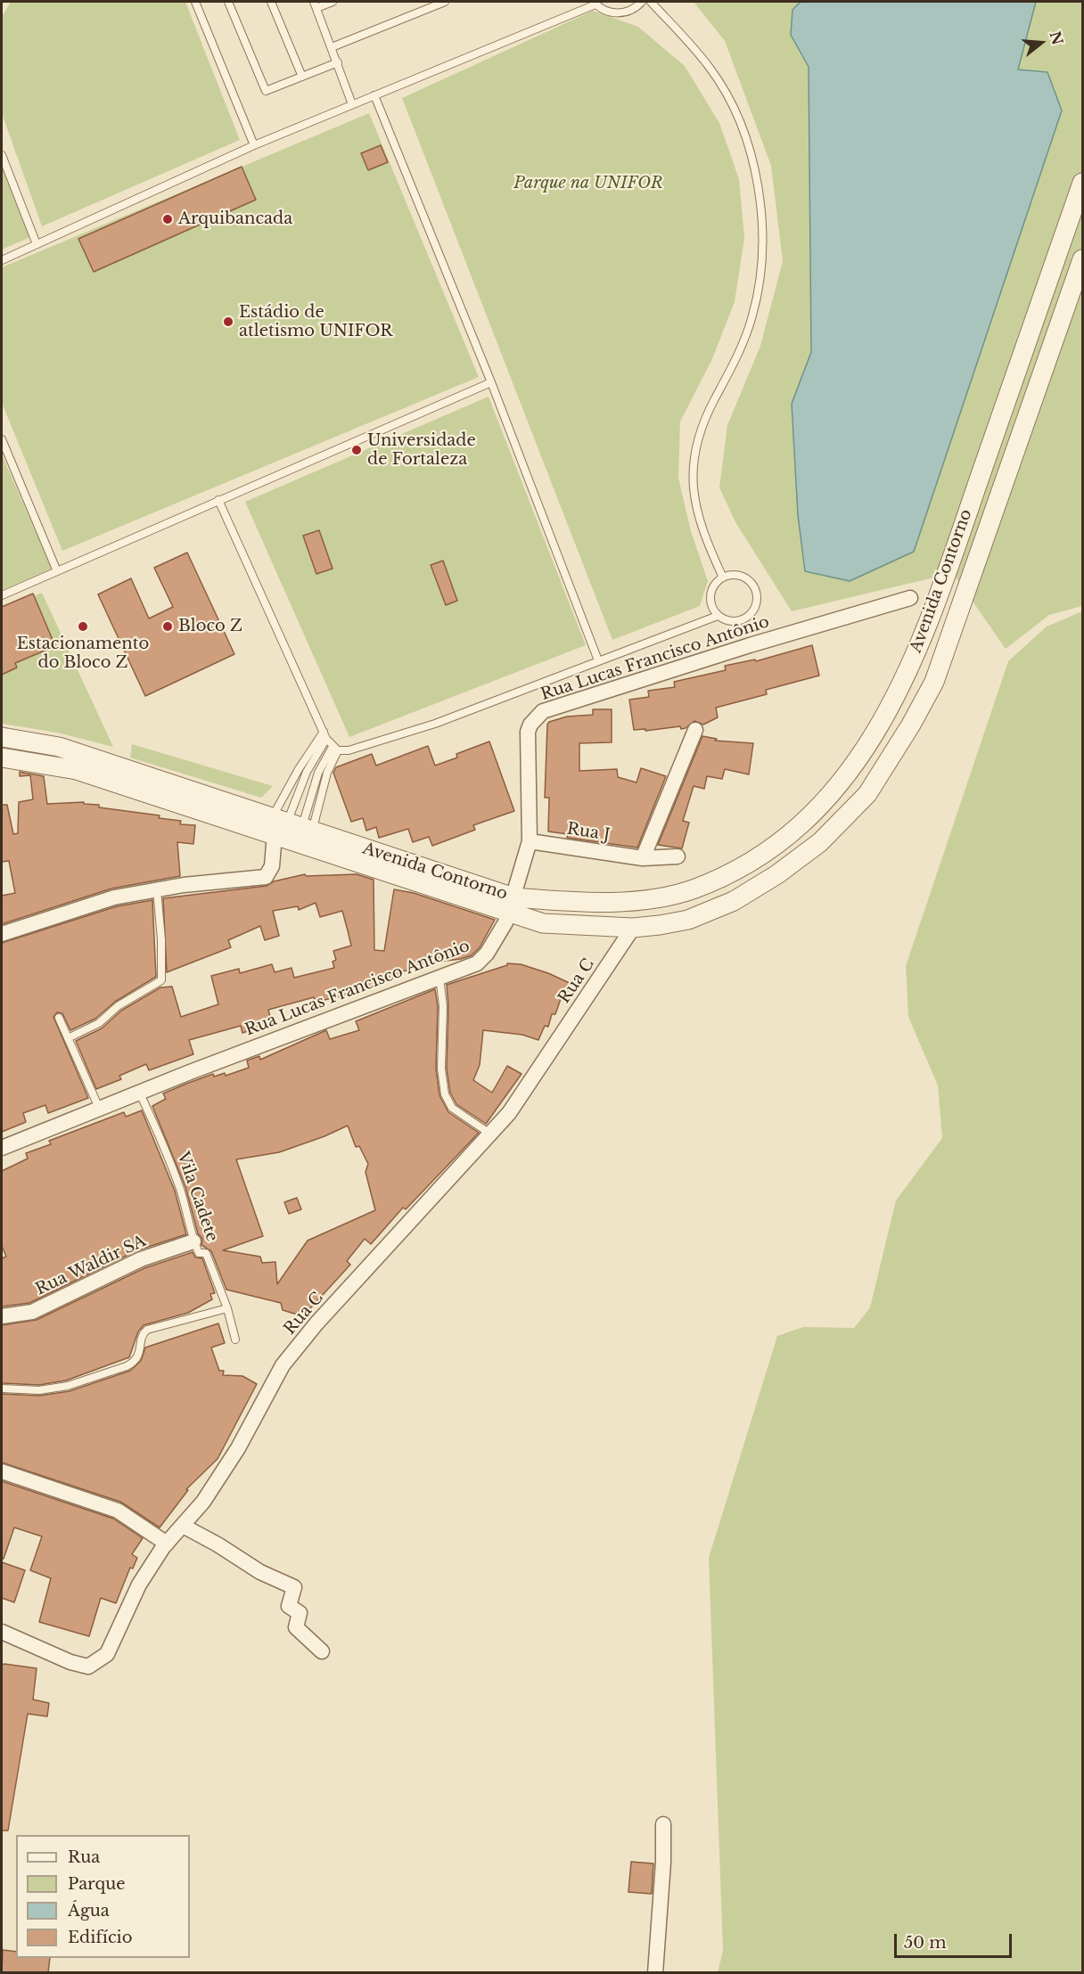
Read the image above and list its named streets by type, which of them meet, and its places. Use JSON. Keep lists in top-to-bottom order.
{
  "streets": {
    "street": [
      "Avenida Contorno",
      "Rua Lucas Francisco Antônio",
      "Rua J",
      "Rua C",
      "Rua Waldir SA"
    ],
    "lane": ["Vila Cadete"]
  },
  "crossings": [
    ["Avenida Contorno", "Rua Lucas Francisco Antônio"],
    ["Avenida Contorno", "Rua C"],
    ["Rua Lucas Francisco Antônio", "Rua J"],
    ["Rua Lucas Francisco Antônio", "Vila Cadete"],
    ["Vila Cadete", "Rua Waldir SA"]
  ],
  "parks": ["Parque na UNIFOR"],
  "places": [
    "Arquibancada",
    "Estádio de atletismo UNIFOR",
    "Universidade de Fortaleza",
    "Estacionamento do Bloco Z",
    "Bloco Z"
  ],
  "legend": [
    "Rua",
    "Parque",
    "Água",
    "Edifício"
  ],
  "scale_bar": "50 m",
  "north": "right"
}
